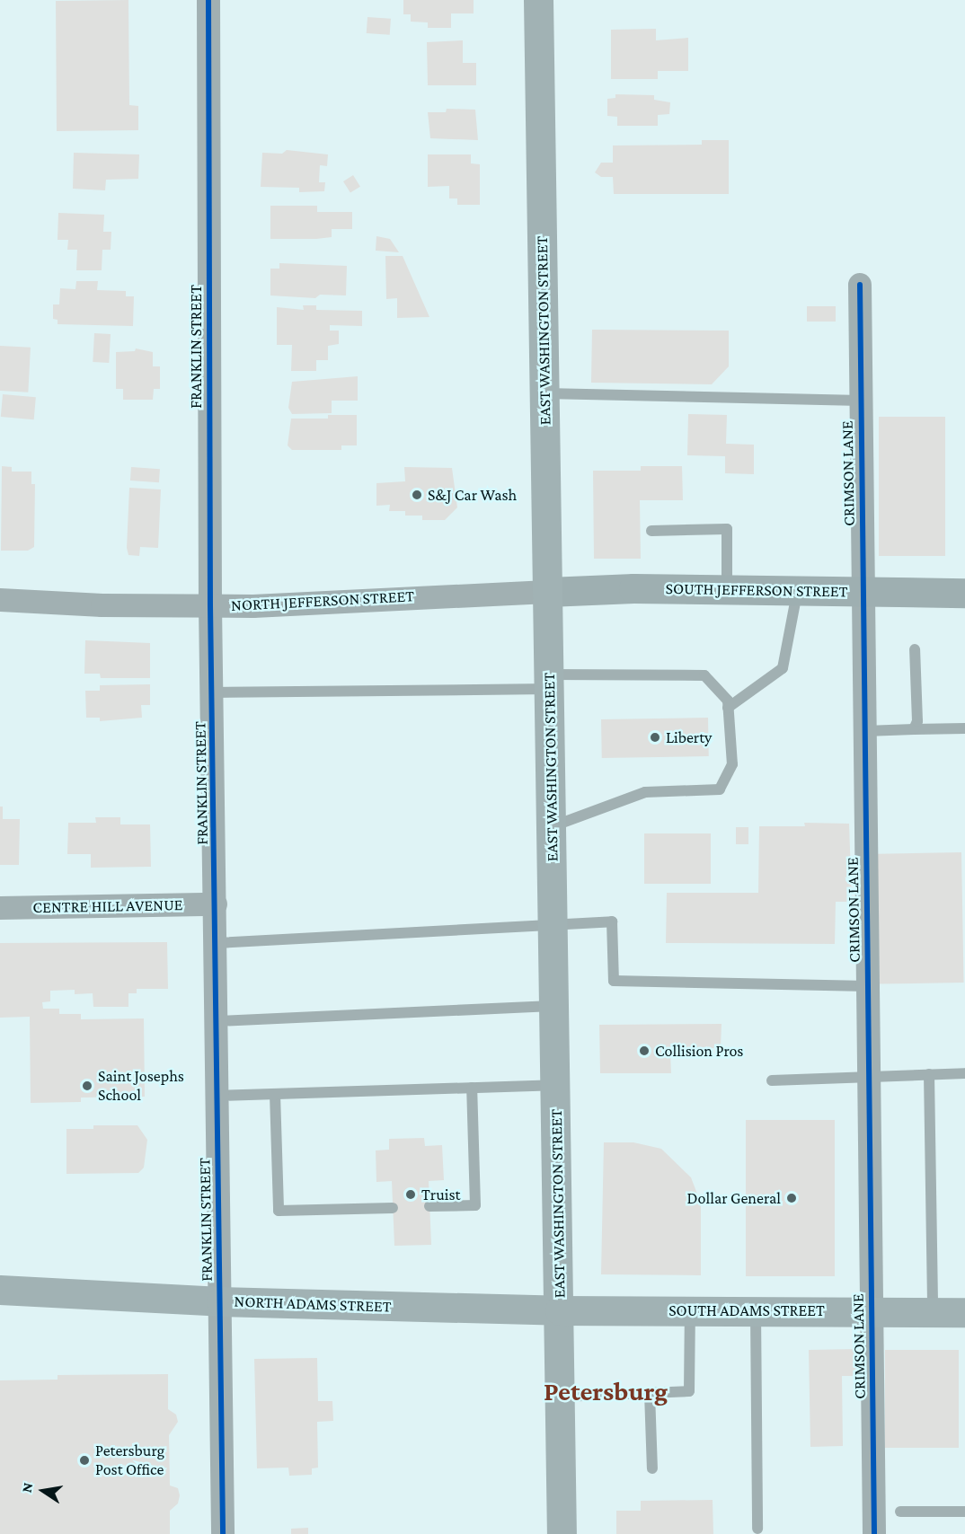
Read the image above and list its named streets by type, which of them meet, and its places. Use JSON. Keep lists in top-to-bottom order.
{
  "streets": {
    "main road": ["EAST WASHINGTON STREET", "NORTH ADAMS STREET", "SOUTH ADAMS STREET"],
    "street": [
      "FRANKLIN STREET",
      "CRIMSON LANE",
      "SOUTH JEFFERSON STREET",
      "NORTH JEFFERSON STREET",
      "CENTRE HILL AVENUE"
    ]
  },
  "crossings": [
    ["EAST WASHINGTON STREET", "SOUTH JEFFERSON STREET"],
    ["EAST WASHINGTON STREET", "NORTH JEFFERSON STREET"],
    ["EAST WASHINGTON STREET", "NORTH ADAMS STREET"],
    ["EAST WASHINGTON STREET", "SOUTH ADAMS STREET"],
    ["FRANKLIN STREET", "NORTH JEFFERSON STREET"],
    ["FRANKLIN STREET", "CENTRE HILL AVENUE"],
    ["FRANKLIN STREET", "NORTH ADAMS STREET"],
    ["CRIMSON LANE", "SOUTH JEFFERSON STREET"],
    ["CRIMSON LANE", "SOUTH ADAMS STREET"],
    ["SOUTH JEFFERSON STREET", "NORTH JEFFERSON STREET"],
    ["NORTH ADAMS STREET", "SOUTH ADAMS STREET"]
  ],
  "districts": ["Petersburg"],
  "places": [
    "S&J Car Wash",
    "Liberty",
    "Collision Pros",
    "Saint Josephs School",
    "Truist",
    "Dollar General",
    "Petersburg Post Office"
  ],
  "north": "left"
}
